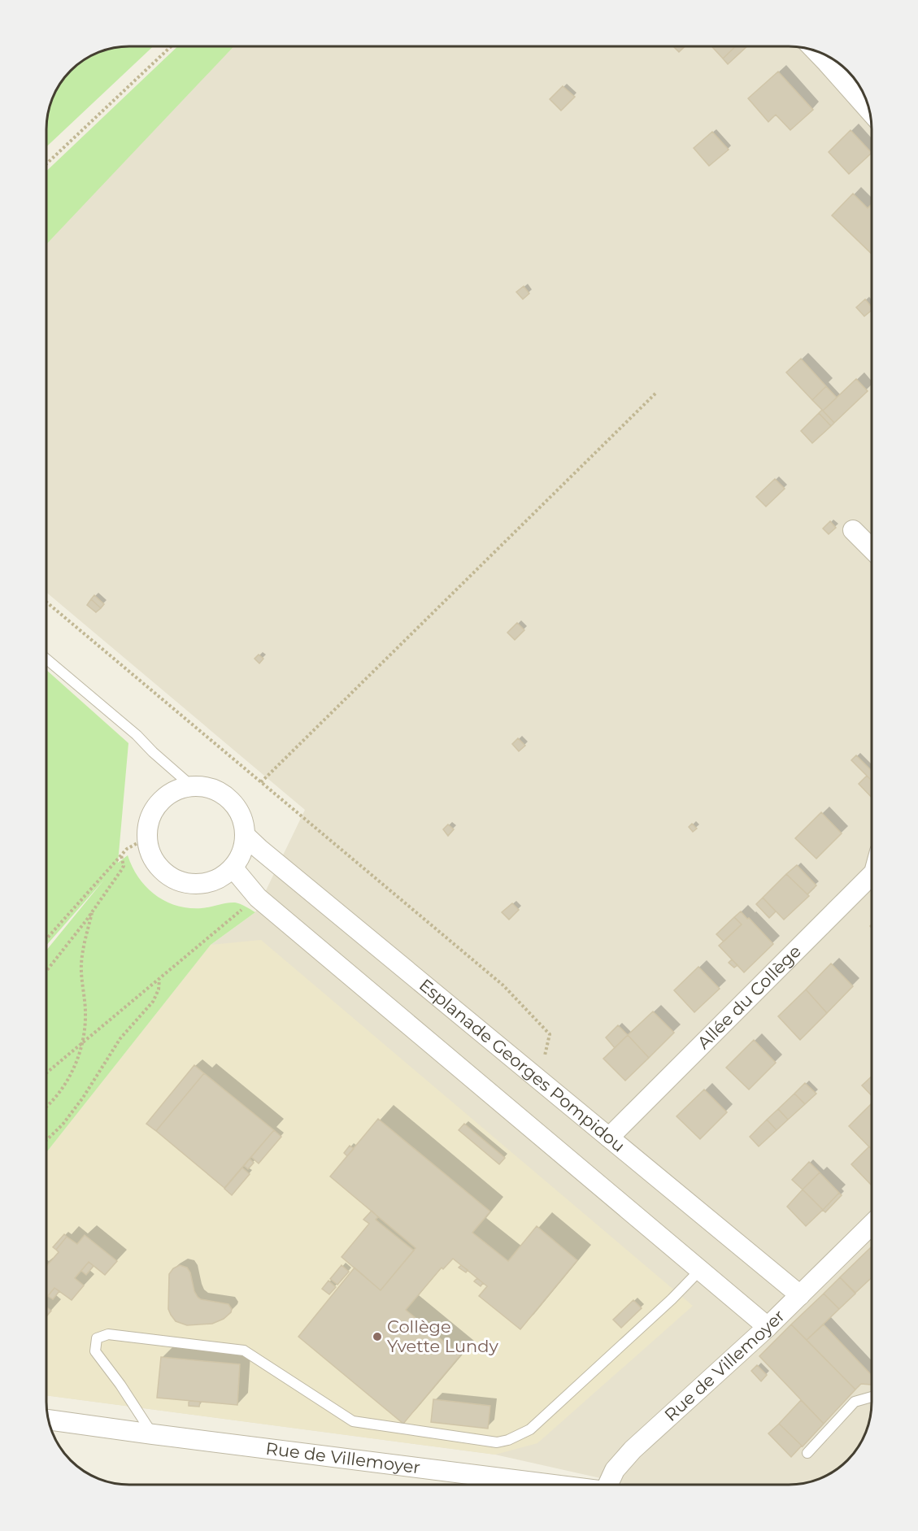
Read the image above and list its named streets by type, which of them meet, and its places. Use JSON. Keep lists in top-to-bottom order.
{
  "streets": {
    "street": ["Allée du Collège", "Esplanade Georges Pompidou", "Rue de Villemoyer"]
  },
  "crossings": [
    ["Allée du Collège", "Esplanade Georges Pompidou"],
    ["Esplanade Georges Pompidou", "Rue de Villemoyer"]
  ],
  "places": ["Collège Yvette Lundy"]
}
